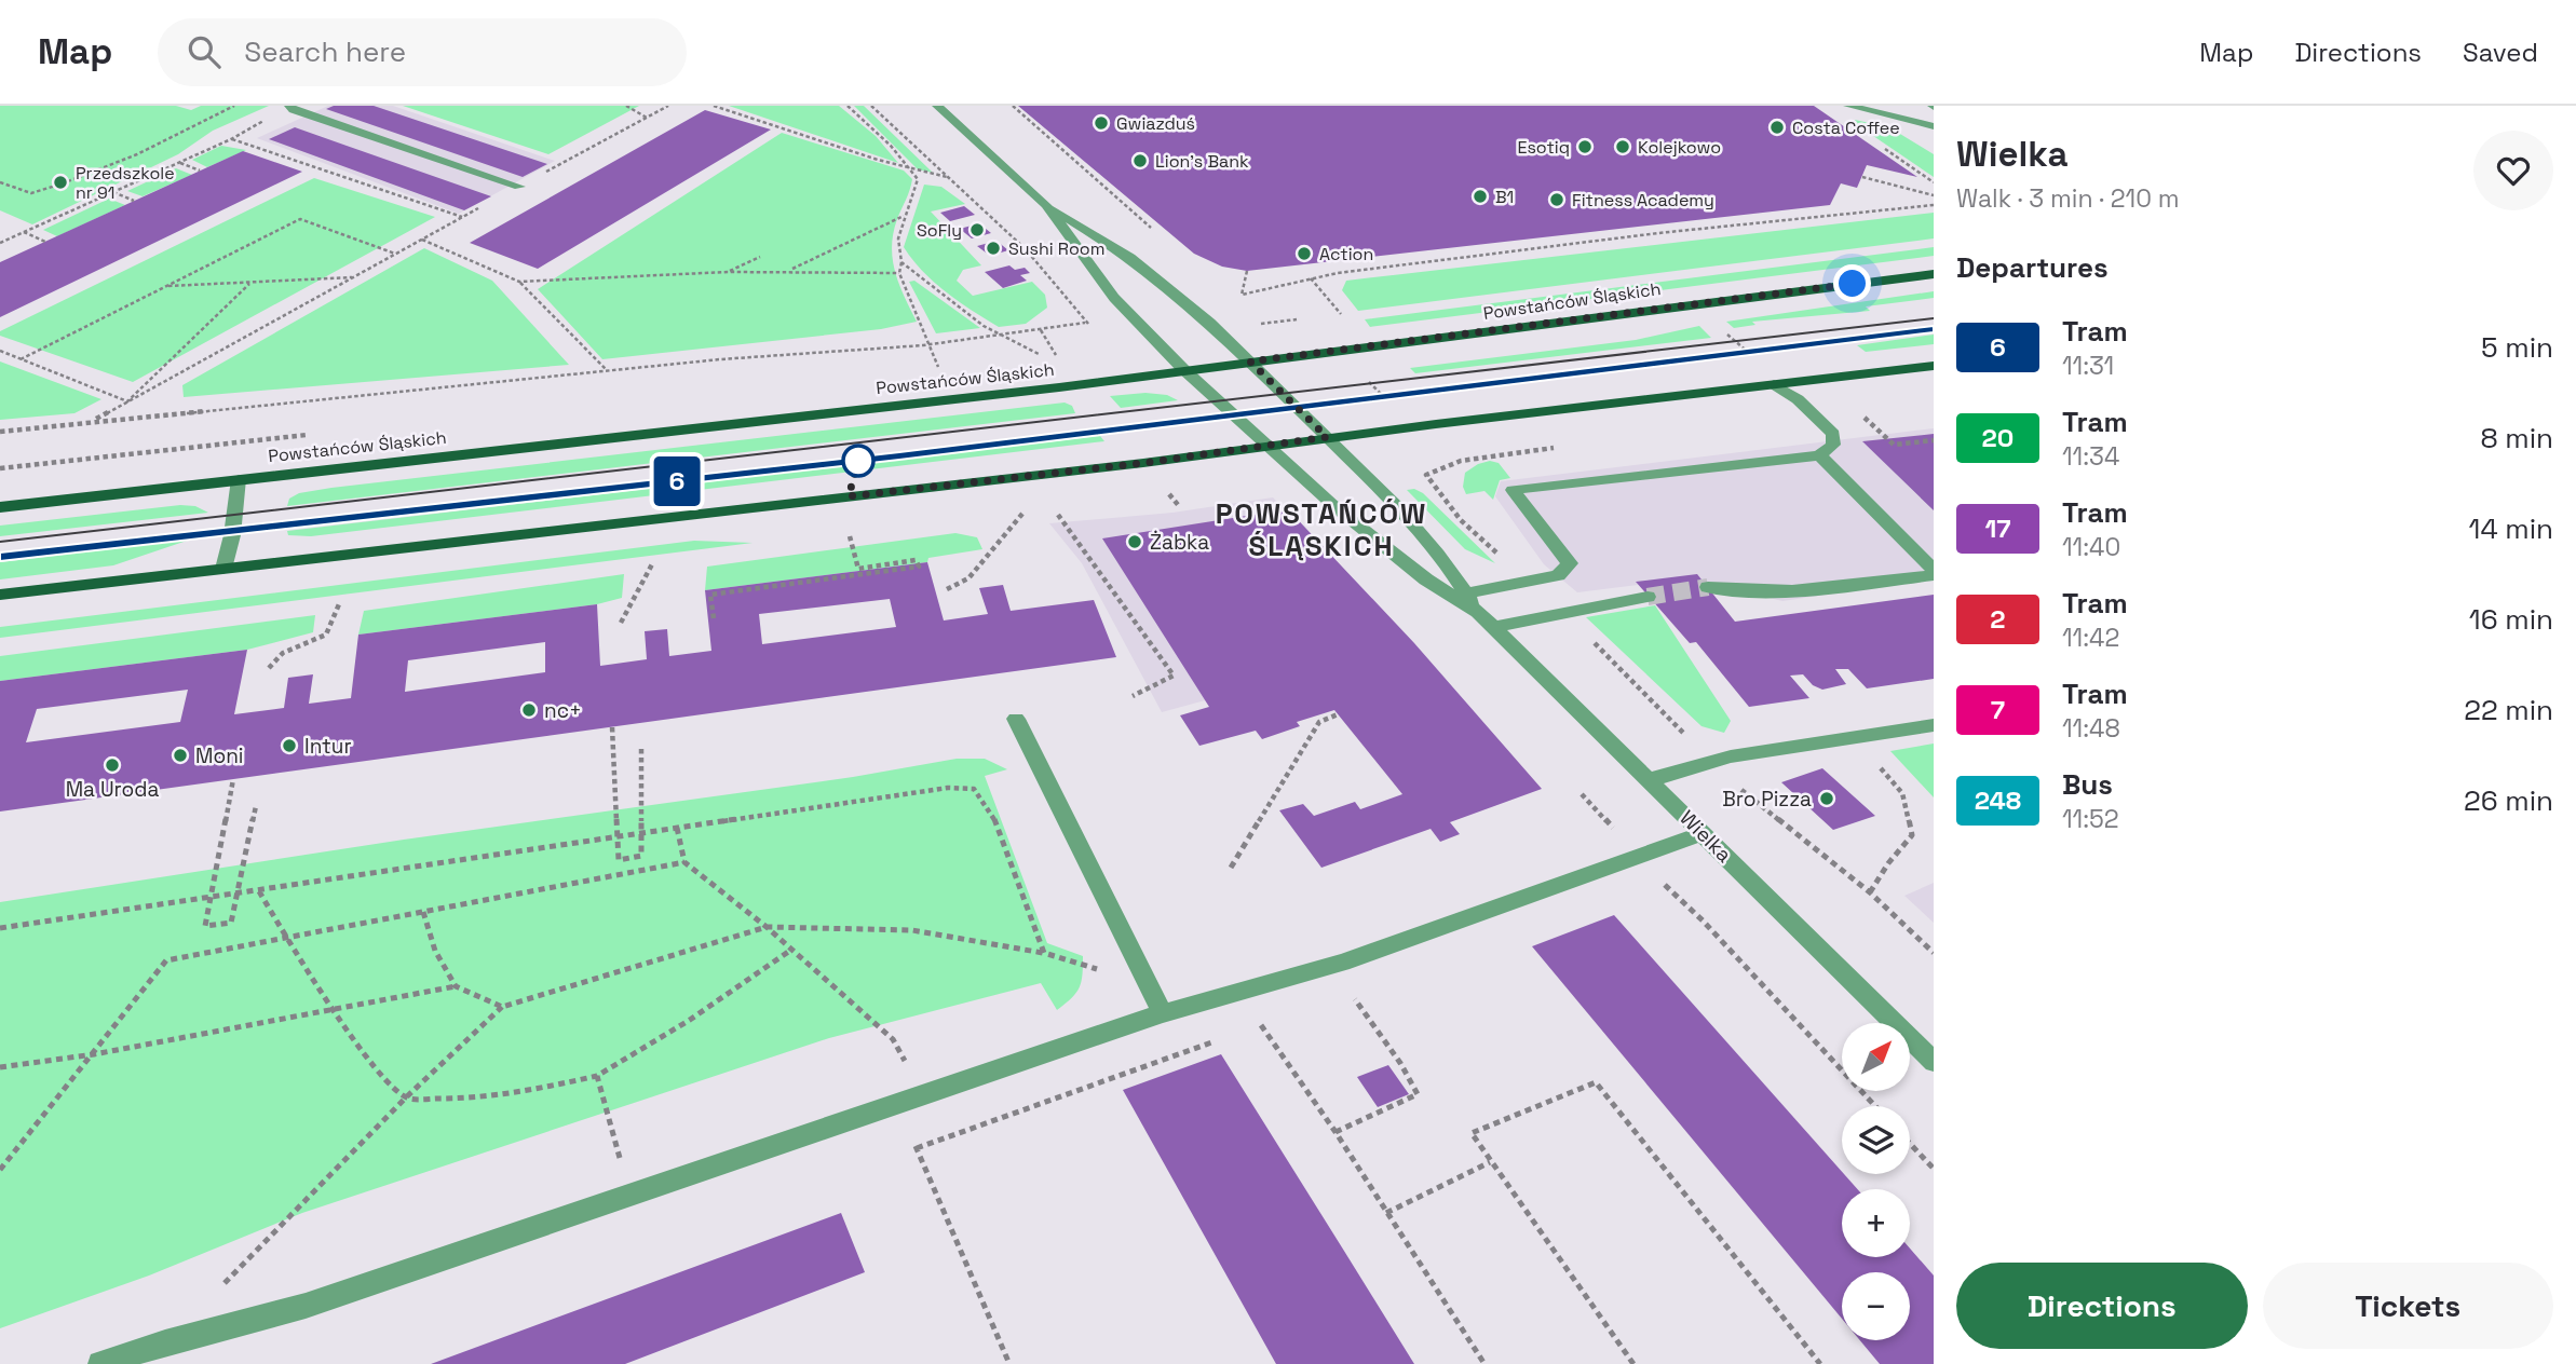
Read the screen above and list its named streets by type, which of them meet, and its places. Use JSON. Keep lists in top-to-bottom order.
{
  "streets": {
    "main road": ["Powstańców Śląskich"],
    "street": ["Wielka"]
  },
  "crossings": [
    ["Powstańców Śląskich", "Wielka"]
  ],
  "districts": ["POWSTAŃCÓW ŚLĄSKICH"],
  "places": [
    "Gwiazduś",
    "Costa Coffee",
    "Esotiq",
    "Kolejkowo",
    "Lion's Bank",
    "Przedszkole nr 91",
    "B1",
    "Fitness Academy",
    "SoFly",
    "Sushi Room",
    "Action",
    "Żabka",
    "nc+",
    "Intur",
    "Moni",
    "Ma Uroda",
    "Bro Pizza"
  ],
  "lines": ["tram line 6"],
  "north": "top right",
  "page": {
    "header": "Map",
    "search": "Search here",
    "nav": ["Map", "Directions", "Saved"],
    "on_map": "6",
    "heading": [
      ["Wielka", "Walk · 3 min · 210 m"],
      "Departures"
    ],
    "list": [
      {
        "mark": "6",
        "name": "Tram",
        "note": "11:31",
        "value": "5 min"
      },
      {
        "mark": "20",
        "name": "Tram",
        "note": "11:34",
        "value": "8 min"
      },
      {
        "mark": "17",
        "name": "Tram",
        "note": "11:40",
        "value": "14 min"
      },
      {
        "mark": "2",
        "name": "Tram",
        "note": "11:42",
        "value": "16 min"
      },
      {
        "mark": "7",
        "name": "Tram",
        "note": "11:48",
        "value": "22 min"
      },
      {
        "mark": "248",
        "name": "Bus",
        "note": "11:52",
        "value": "26 min"
      }
    ],
    "map_buttons": ["+", "−"],
    "buttons": ["Directions", "Tickets"]
  }
}
